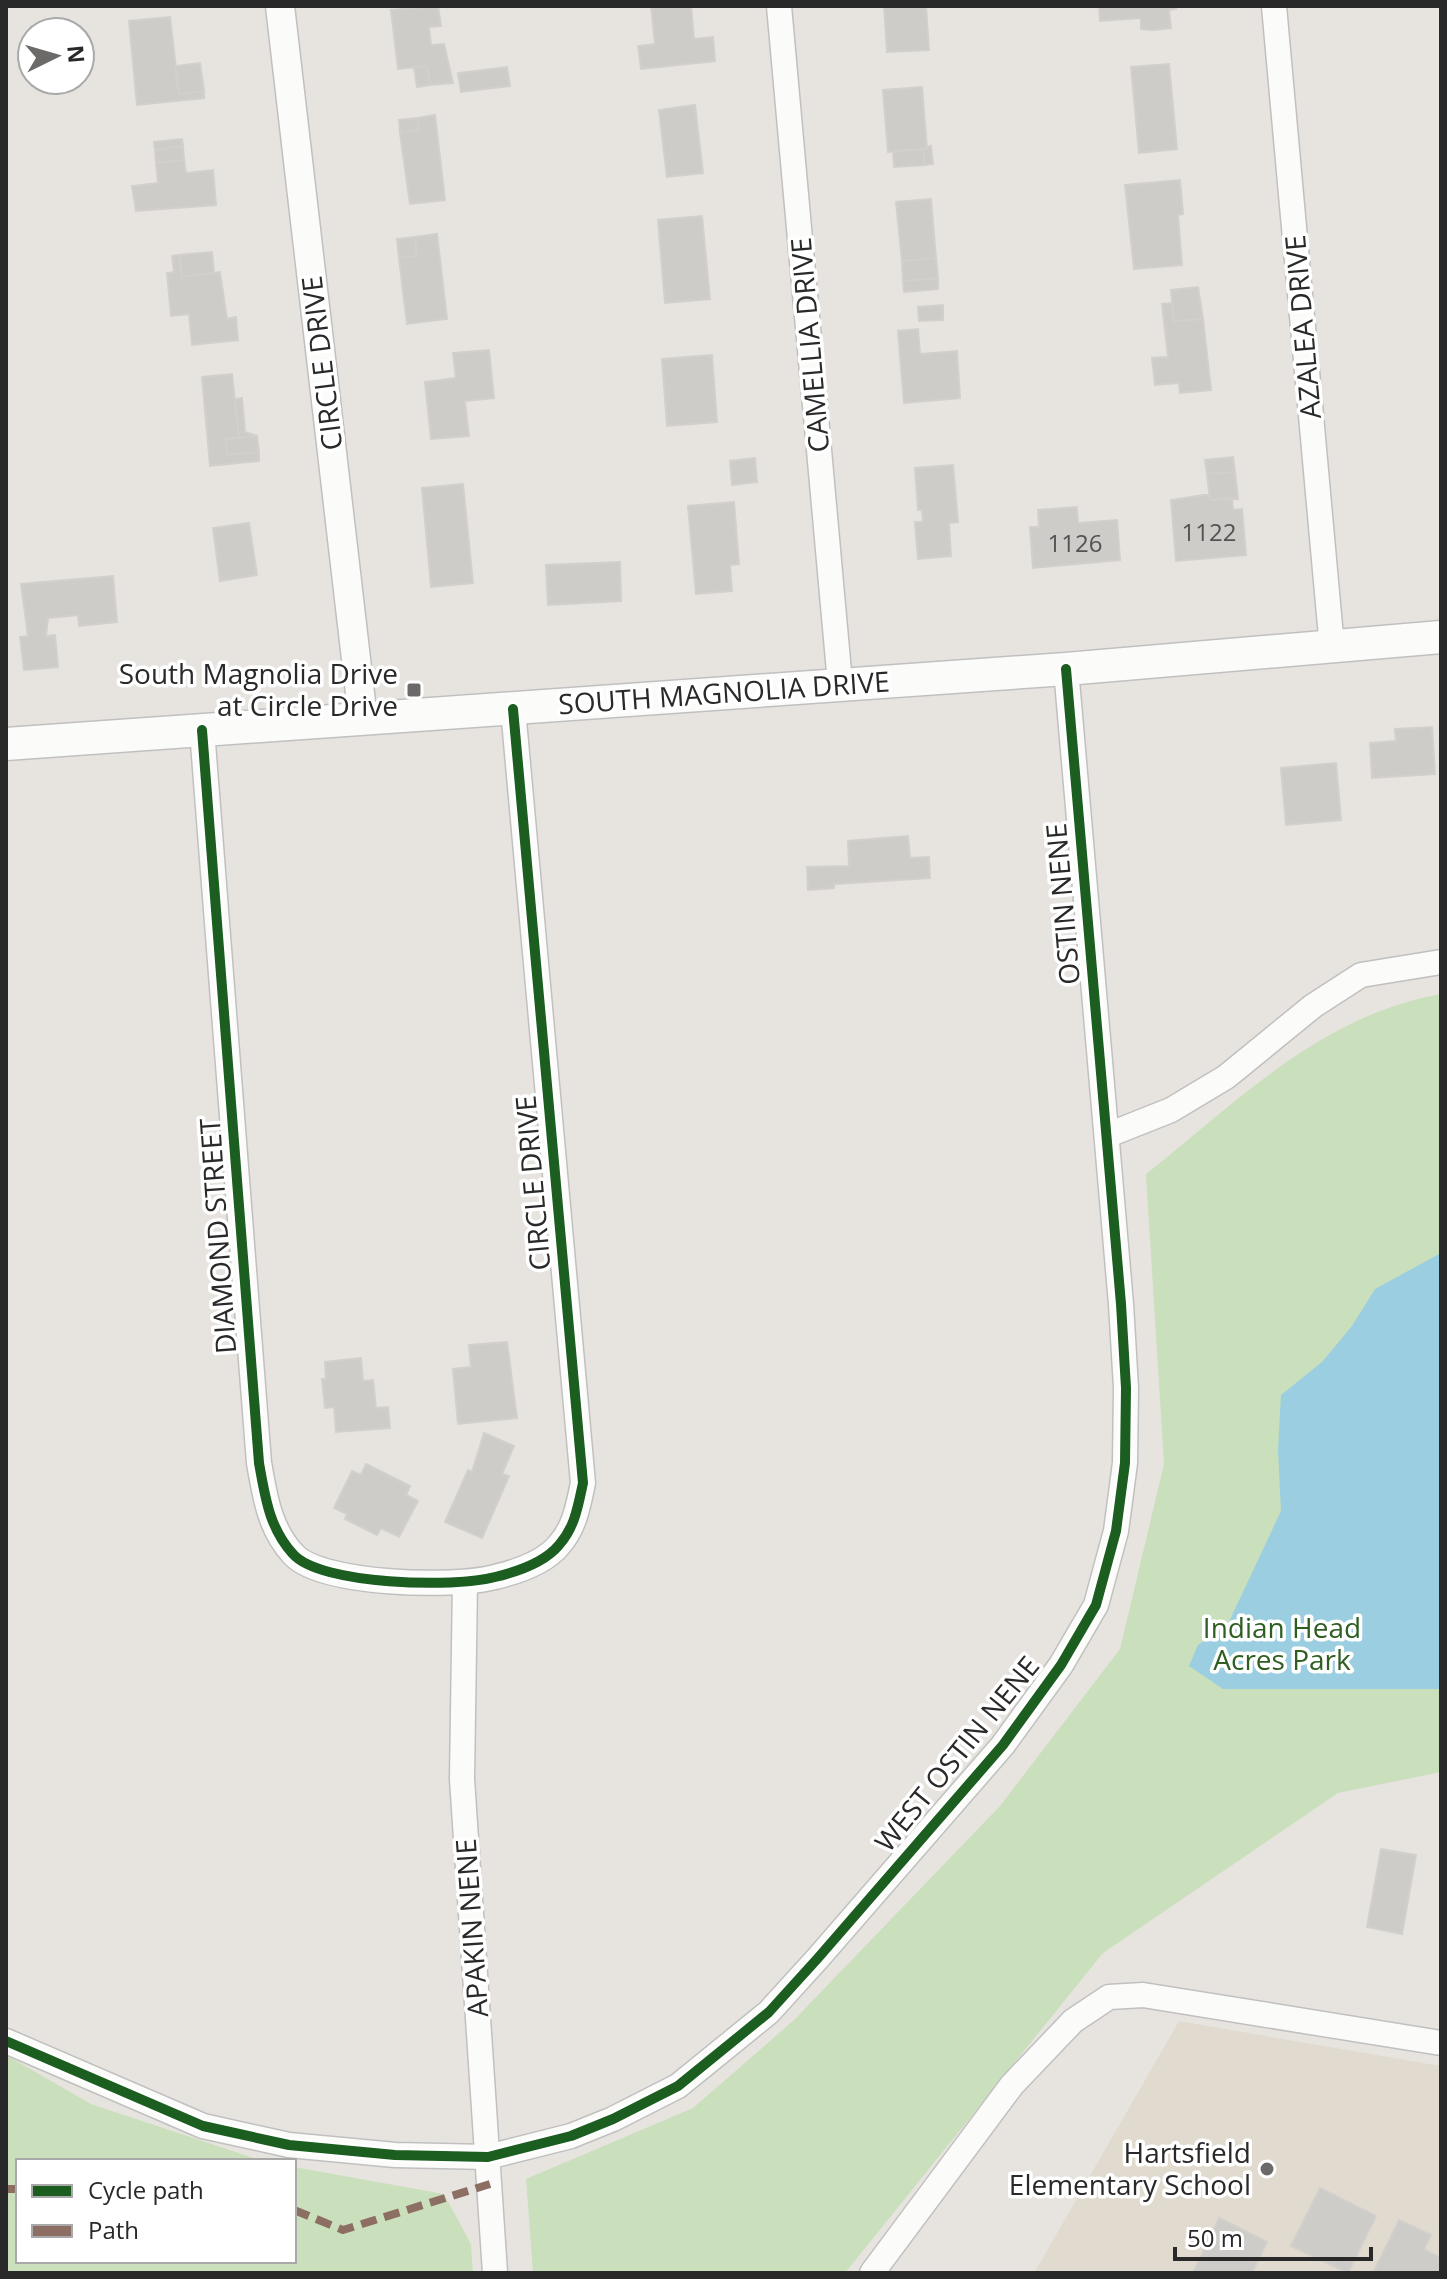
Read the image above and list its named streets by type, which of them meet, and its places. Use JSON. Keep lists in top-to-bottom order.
{
  "streets": {
    "main road": ["SOUTH MAGNOLIA DRIVE"],
    "street": [
      "AZALEA DRIVE",
      "CAMELLIA DRIVE",
      "CIRCLE DRIVE",
      "OSTIN NENE",
      "DIAMOND STREET",
      "WEST OSTIN NENE",
      "APAKIN NENE"
    ]
  },
  "crossings": [
    ["AZALEA DRIVE", "SOUTH MAGNOLIA DRIVE"],
    ["CAMELLIA DRIVE", "SOUTH MAGNOLIA DRIVE"],
    ["CIRCLE DRIVE", "SOUTH MAGNOLIA DRIVE"],
    ["CIRCLE DRIVE", "DIAMOND STREET"],
    ["CIRCLE DRIVE", "APAKIN NENE"],
    ["SOUTH MAGNOLIA DRIVE", "OSTIN NENE"],
    ["SOUTH MAGNOLIA DRIVE", "DIAMOND STREET"],
    ["OSTIN NENE", "WEST OSTIN NENE"],
    ["DIAMOND STREET", "APAKIN NENE"],
    ["WEST OSTIN NENE", "APAKIN NENE"]
  ],
  "parks": ["Indian Head Acres Park"],
  "places": {
    "transit": ["South Magnolia Drive at Circle Drive"],
    "other": ["Hartsfield Elementary School"]
  },
  "house_numbers": ["1122", "1126"],
  "legend": ["Cycle path", "Path"],
  "scale_bar": "50 m",
  "north": "right"
}
